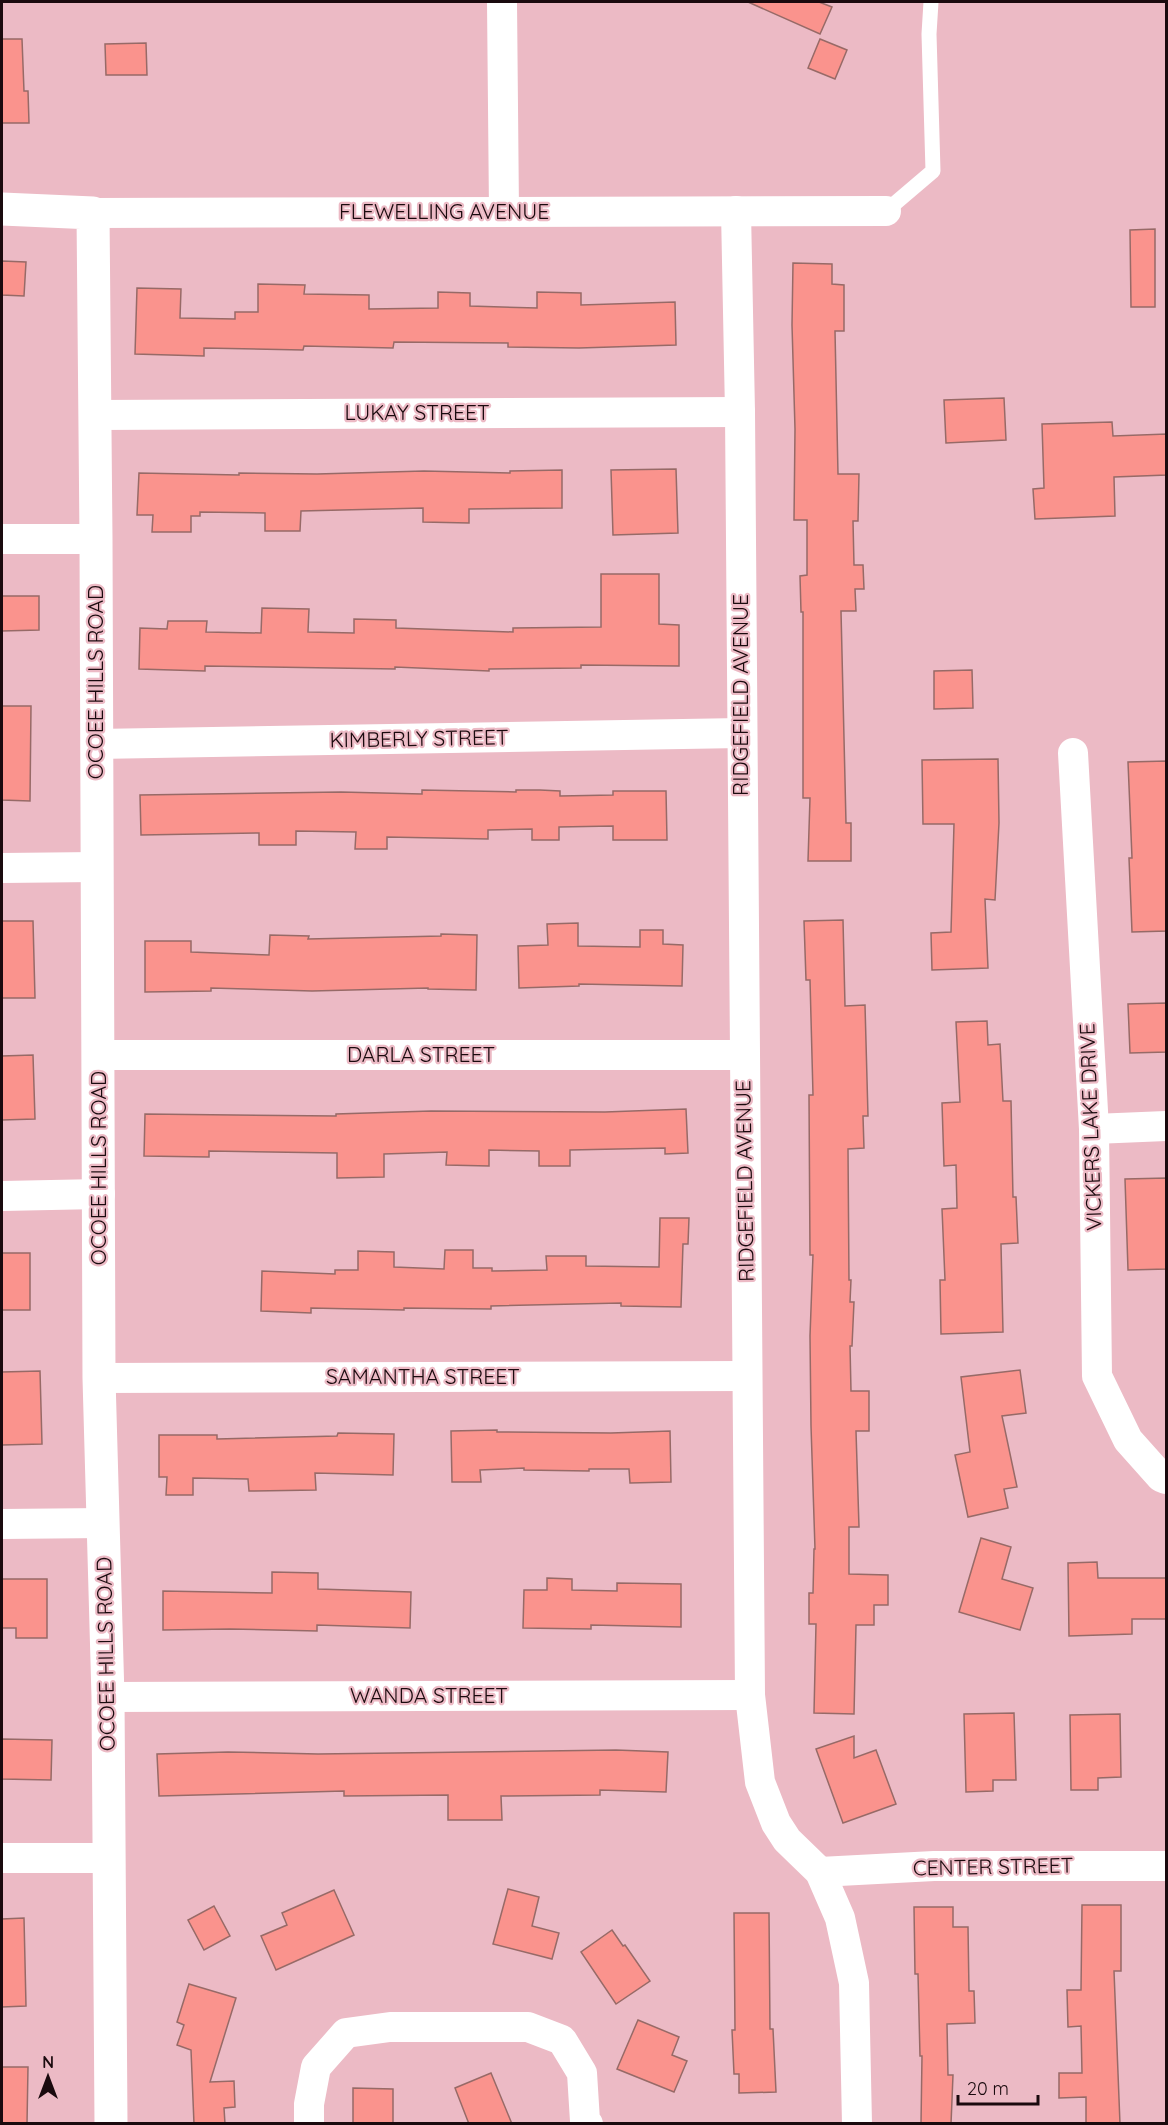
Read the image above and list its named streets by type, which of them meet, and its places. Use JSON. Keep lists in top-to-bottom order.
{
  "streets": {
    "street": [
      "FLEWELLING AVENUE",
      "LUKAY STREET",
      "OCOEE HILLS ROAD",
      "RIDGEFIELD AVENUE",
      "KIMBERLY STREET",
      "DARLA STREET",
      "VICKERS LAKE DRIVE",
      "SAMANTHA STREET",
      "WANDA STREET",
      "CENTER STREET"
    ]
  },
  "crossings": [
    ["FLEWELLING AVENUE", "OCOEE HILLS ROAD"],
    ["FLEWELLING AVENUE", "RIDGEFIELD AVENUE"],
    ["LUKAY STREET", "OCOEE HILLS ROAD"],
    ["LUKAY STREET", "RIDGEFIELD AVENUE"],
    ["OCOEE HILLS ROAD", "KIMBERLY STREET"],
    ["OCOEE HILLS ROAD", "DARLA STREET"],
    ["OCOEE HILLS ROAD", "SAMANTHA STREET"],
    ["OCOEE HILLS ROAD", "WANDA STREET"],
    ["RIDGEFIELD AVENUE", "KIMBERLY STREET"],
    ["RIDGEFIELD AVENUE", "DARLA STREET"],
    ["RIDGEFIELD AVENUE", "SAMANTHA STREET"],
    ["RIDGEFIELD AVENUE", "WANDA STREET"],
    ["RIDGEFIELD AVENUE", "CENTER STREET"]
  ],
  "scale_bar": "20 m",
  "north": "top"
}
